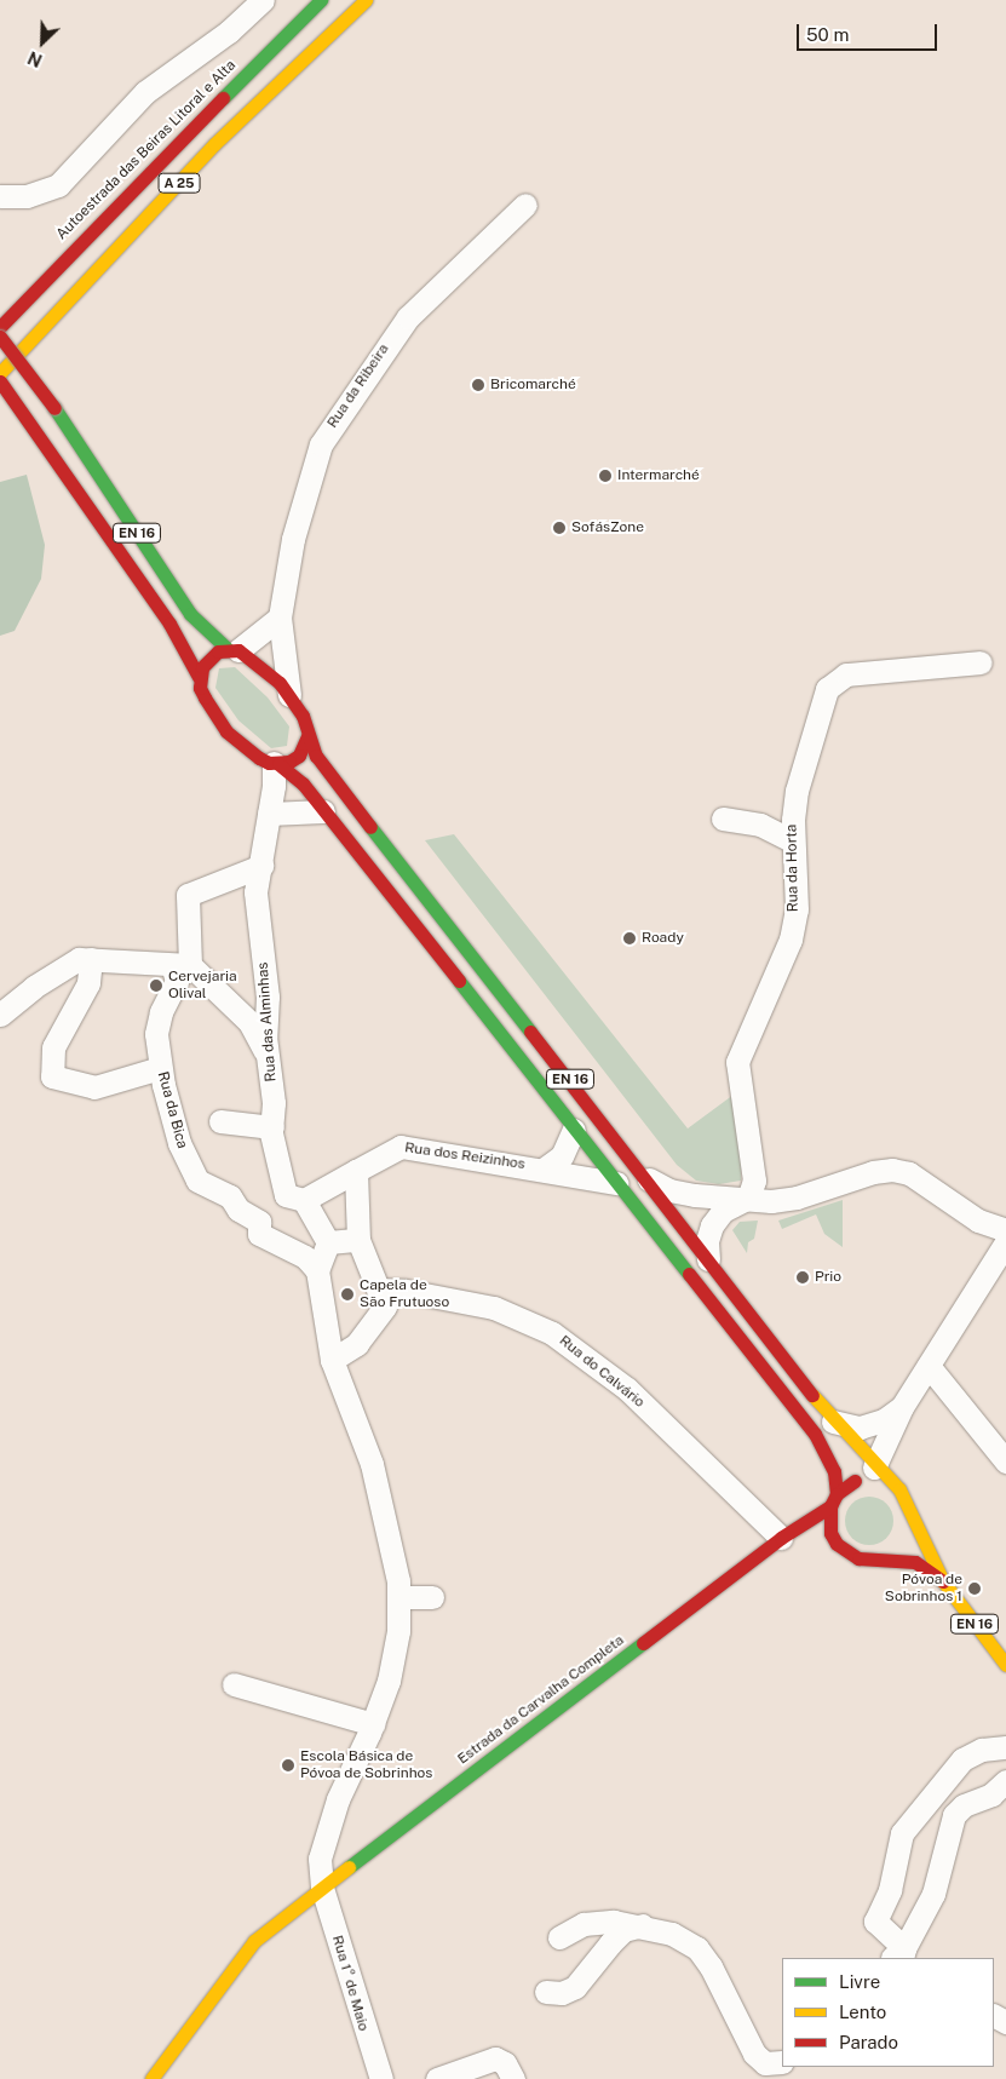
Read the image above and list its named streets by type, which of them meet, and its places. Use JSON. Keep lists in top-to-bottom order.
{
  "streets": {
    "main road": [
      "Autoestrada das Beiras Litoral e Alta",
      "A 25",
      "EN 16",
      "Estrada da Carvalha Completa"
    ],
    "street": [
      "Rua da Ribeira",
      "Rua da Horta",
      "Rua das Alminhas",
      "Rua da Bica",
      "Rua dos Reizinhos",
      "Rua do Calvário",
      "Rua 1° de Maio"
    ]
  },
  "crossings": [
    ["Rua da Ribeira", "EN 16"],
    ["EN 16", "Rua dos Reizinhos"],
    ["EN 16", "Estrada da Carvalha Completa"],
    ["Rua das Alminhas", "Rua da Bica"],
    ["Rua das Alminhas", "Rua dos Reizinhos"],
    ["Rua da Bica", "Rua dos Reizinhos"],
    ["Rua do Calvário", "Estrada da Carvalha Completa"],
    ["Estrada da Carvalha Completa", "Rua 1° de Maio"]
  ],
  "places": [
    "Bricomarché",
    "Intermarché",
    "SofásZone",
    "Roady",
    "Cervejaria Olival",
    "Prio",
    "Capela de São Frutuoso",
    "Póvoa de Sobrinhos 1",
    "Escola Básica de Póvoa de Sobrinhos"
  ],
  "legend": ["Livre", "Lento", "Parado"],
  "scale_bar": "50 m",
  "north": "bottom left"
}
